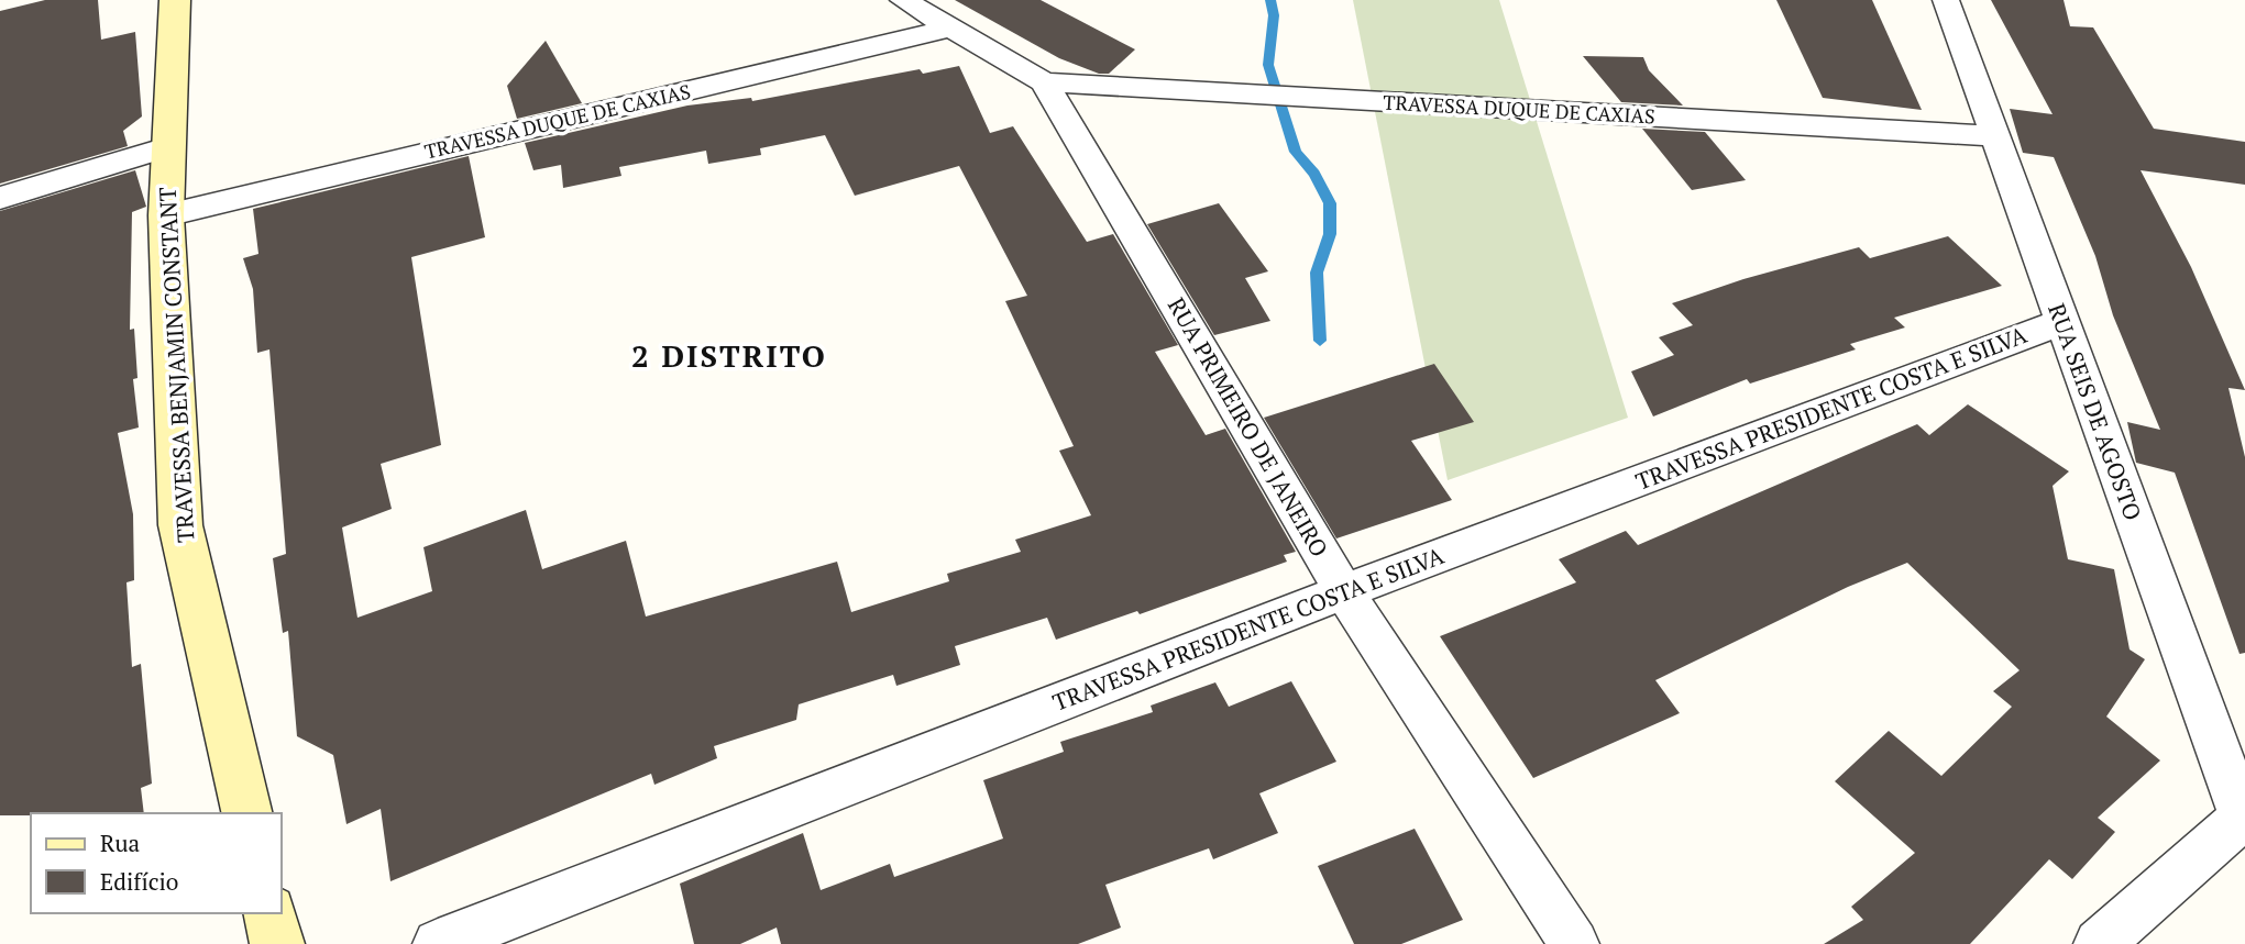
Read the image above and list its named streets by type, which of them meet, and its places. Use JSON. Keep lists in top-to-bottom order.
{
  "streets": {
    "main road": ["TRAVESSA BENJAMIN CONSTANT"],
    "street": [
      "TRAVESSA DUQUE DE CAXIAS",
      "TRAVESSA PRESIDENTE COSTA E SILVA",
      "RUA SEIS DE AGOSTO",
      "RUA PRIMEIRO DE JANEIRO"
    ]
  },
  "crossings": [
    ["TRAVESSA DUQUE DE CAXIAS", "TRAVESSA BENJAMIN CONSTANT"],
    ["TRAVESSA DUQUE DE CAXIAS", "RUA SEIS DE AGOSTO"],
    ["TRAVESSA DUQUE DE CAXIAS", "RUA PRIMEIRO DE JANEIRO"],
    ["TRAVESSA PRESIDENTE COSTA E SILVA", "RUA SEIS DE AGOSTO"],
    ["TRAVESSA PRESIDENTE COSTA E SILVA", "RUA PRIMEIRO DE JANEIRO"]
  ],
  "districts": ["2 DISTRITO"],
  "legend": ["Rua", "Edifício"]
}
